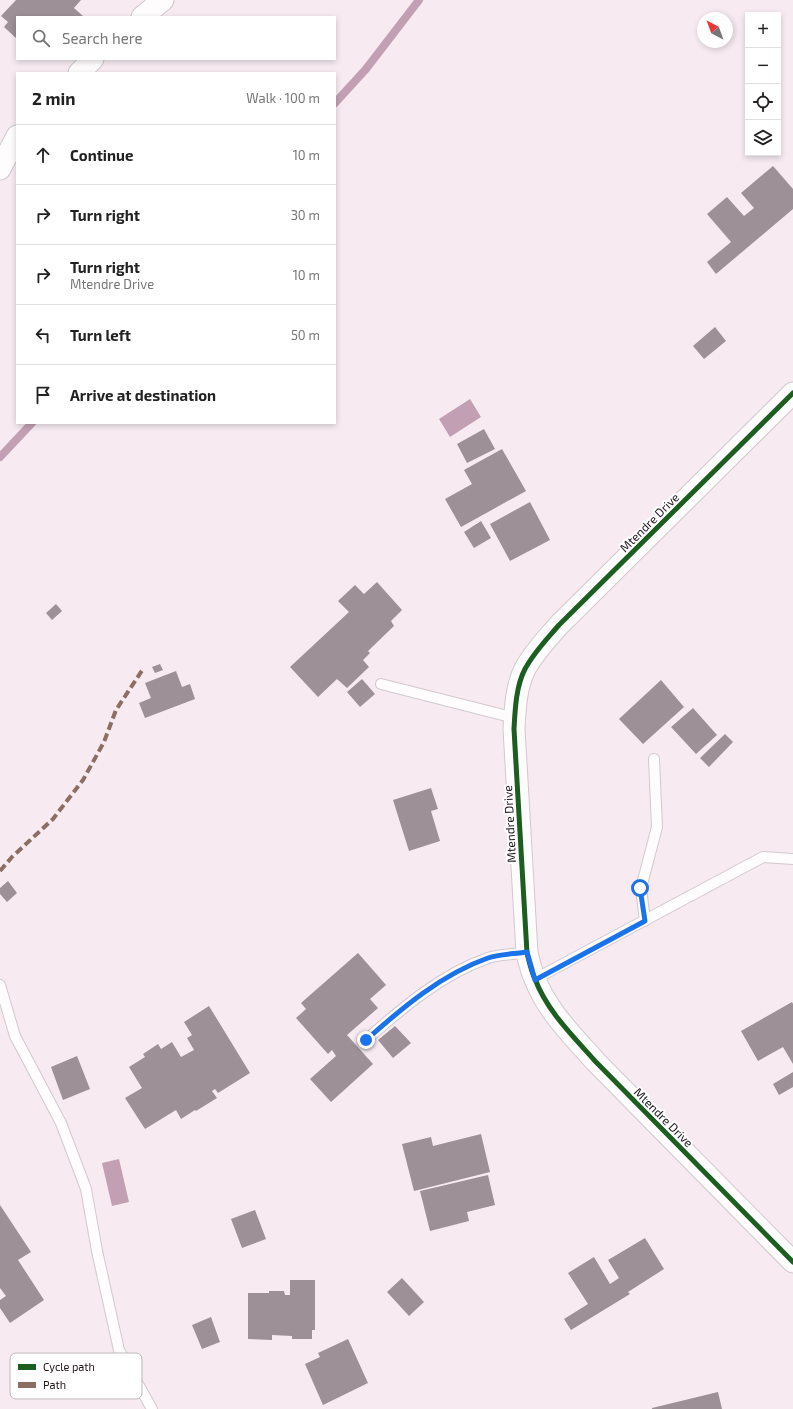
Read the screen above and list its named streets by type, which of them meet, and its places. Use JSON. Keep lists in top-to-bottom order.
{
  "streets": {
    "street": ["Mtendre Drive"]
  },
  "legend": ["Cycle path", "Path"],
  "north": "top left",
  "page": {
    "map_buttons": ["+", "−"],
    "search": "Search here",
    "heading": ["2 min", "Walk · 100 m"],
    "list": [
      ["Continue", "10 m"],
      ["Turn right", "30 m"],
      ["Turn right", "Mtendre Drive", "10 m"],
      ["Turn left", "50 m"],
      "Arrive at destination"
    ]
  }
}
